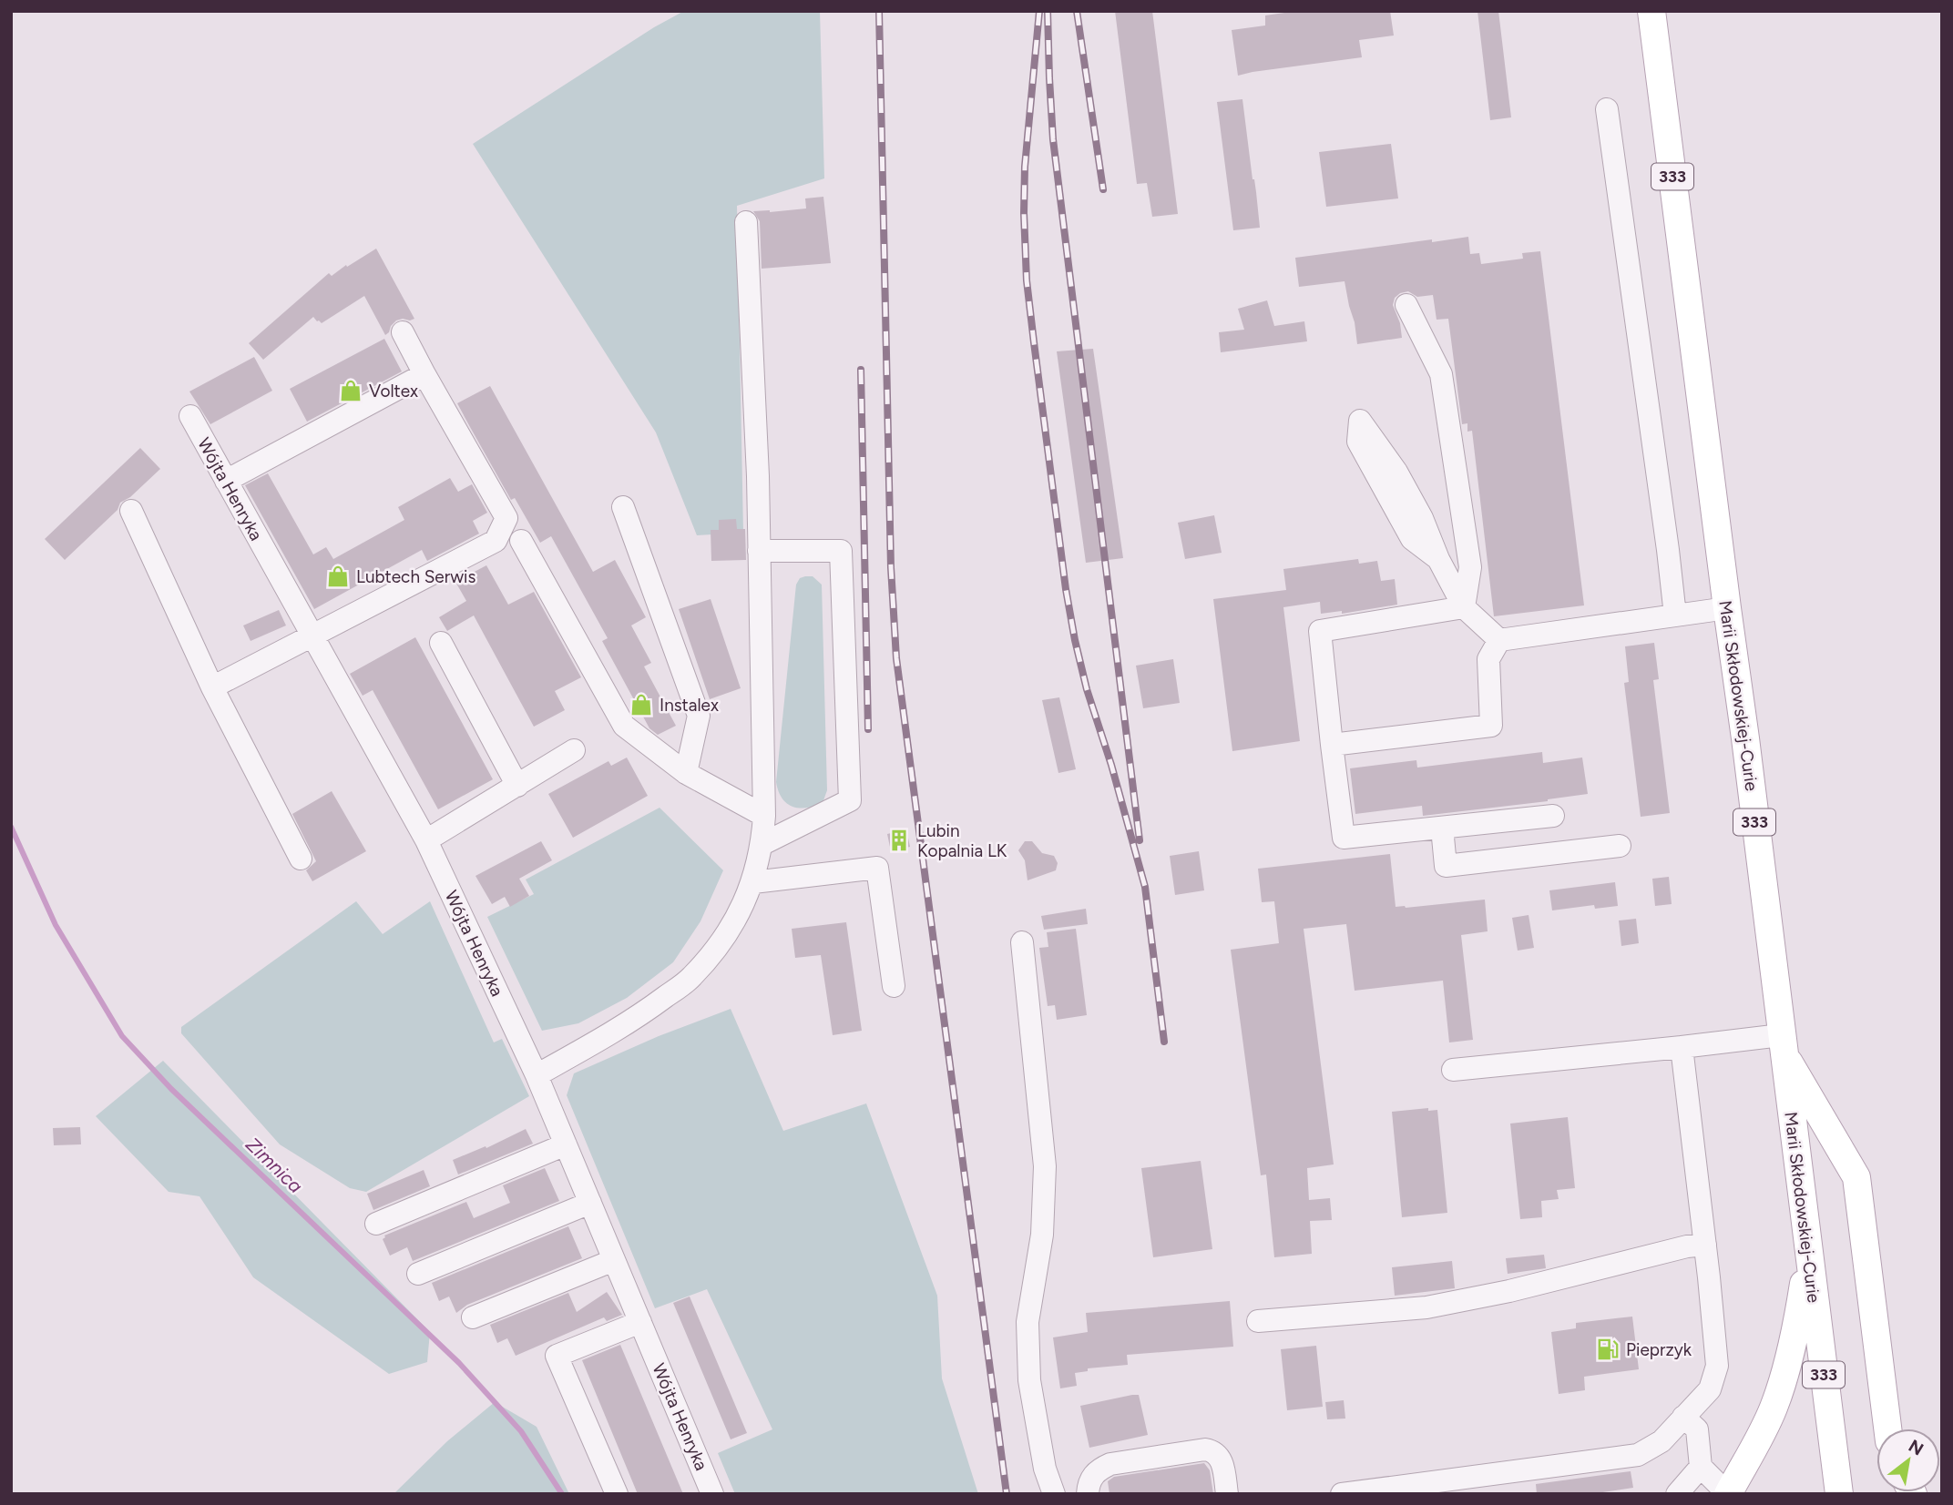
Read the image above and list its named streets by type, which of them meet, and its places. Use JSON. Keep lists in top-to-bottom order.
{
  "streets": {
    "main road": ["333", "Marii Skłodowskiej-Curie"],
    "street": ["Wójta Henryka"]
  },
  "water": ["Zimnica"],
  "places": {
    "shop": ["Voltex", "Lubtech Serwis", "Instalex"],
    "building": ["Lubin Kopalnia LK"],
    "fuel station": ["Pieprzyk"]
  },
  "north": "top right"
}
